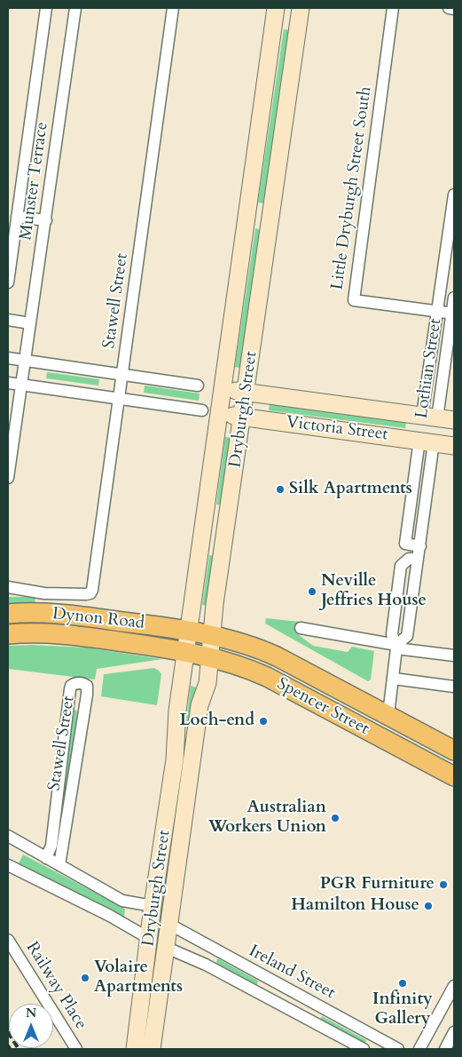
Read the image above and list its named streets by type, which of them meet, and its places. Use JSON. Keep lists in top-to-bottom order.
{
  "streets": {
    "main road": [
      "Lothian Street",
      "Dryburgh Street",
      "Victoria Street",
      "Dynon Road",
      "Spencer Street"
    ],
    "street": [
      "Munster Terrace",
      "Little Dryburgh Street South",
      "Stawell Street",
      "Ireland Street",
      "Railway Place"
    ]
  },
  "crossings": [
    ["Little Dryburgh Street South", "Lothian Street"],
    ["Lothian Street", "Victoria Street"],
    ["Lothian Street", "Spencer Street"],
    ["Dryburgh Street", "Victoria Street"],
    ["Dryburgh Street", "Dynon Road"],
    ["Dryburgh Street", "Spencer Street"],
    ["Dryburgh Street", "Ireland Street"],
    ["Dynon Road", "Spencer Street"]
  ],
  "places": [
    "Silk Apartments",
    "Neville Jeffries House",
    "Loch-end",
    "Australian Workers Union",
    "PGR Furniture",
    "Hamilton House",
    "Volaire Apartments",
    "Infinity Gallery"
  ],
  "north": "top"
}
